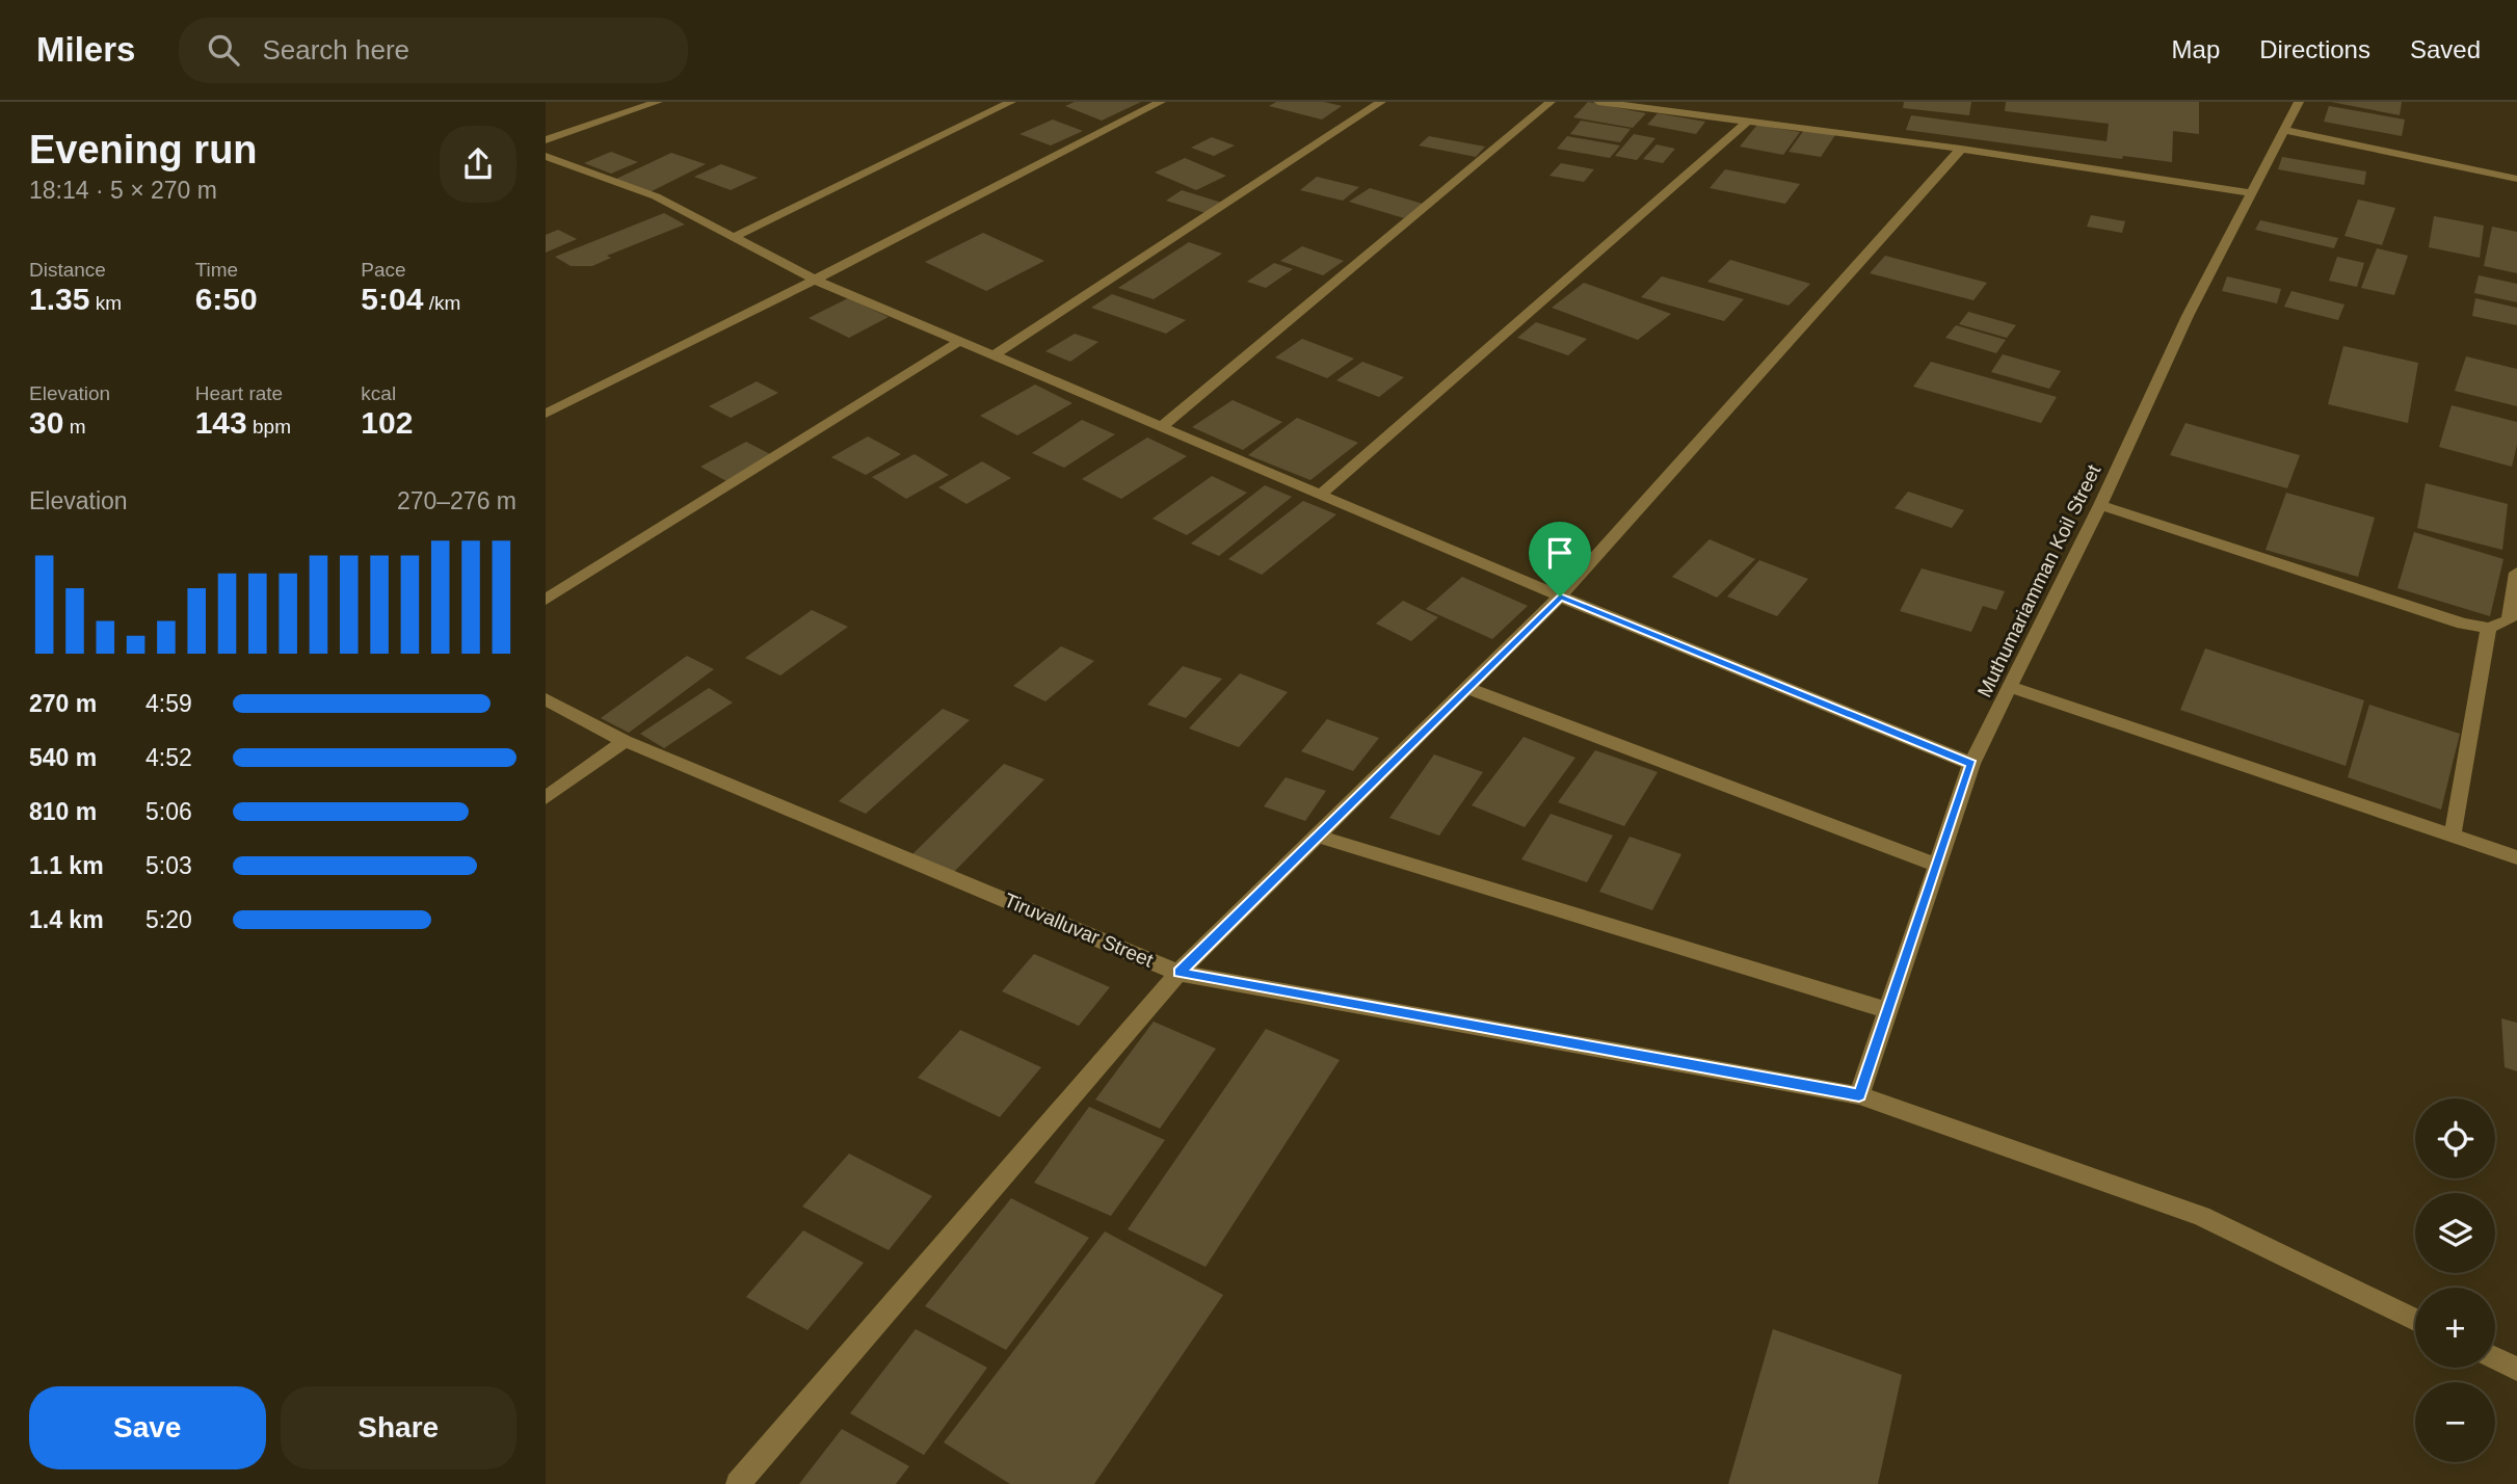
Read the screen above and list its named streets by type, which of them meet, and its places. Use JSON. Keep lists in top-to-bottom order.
{
  "streets": {
    "street": ["Muthumariamman Koil Street", "Tiruvalluvar Street"]
  },
  "crossings": [
    ["Muthumariamman Koil Street", "Tiruvalluvar Street"]
  ],
  "page": {
    "header": "Milers",
    "search": "Search here",
    "nav": ["Map", "Directions", "Saved"],
    "heading": ["Evening run", "18:14 · 5 × 270 m"],
    "stats": [
      ["Distance", "1.35 km"],
      ["Time", "6:50"],
      ["Pace", "5:04 /km"],
      ["Elevation", "30 m"],
      ["Heart rate", "143 bpm"],
      ["kcal", "102"]
    ],
    "chart": ["Elevation", "270–276 m"],
    "list": [
      {
        "name": "270 m",
        "note": "4:59"
      },
      {
        "name": "540 m",
        "note": "4:52"
      },
      {
        "name": "810 m",
        "note": "5:06"
      },
      {
        "name": "1.1 km",
        "note": "5:03"
      },
      {
        "name": "1.4 km",
        "note": "5:20"
      }
    ],
    "map_buttons": ["+", "−"],
    "buttons": ["Save", "Share"]
  }
}
